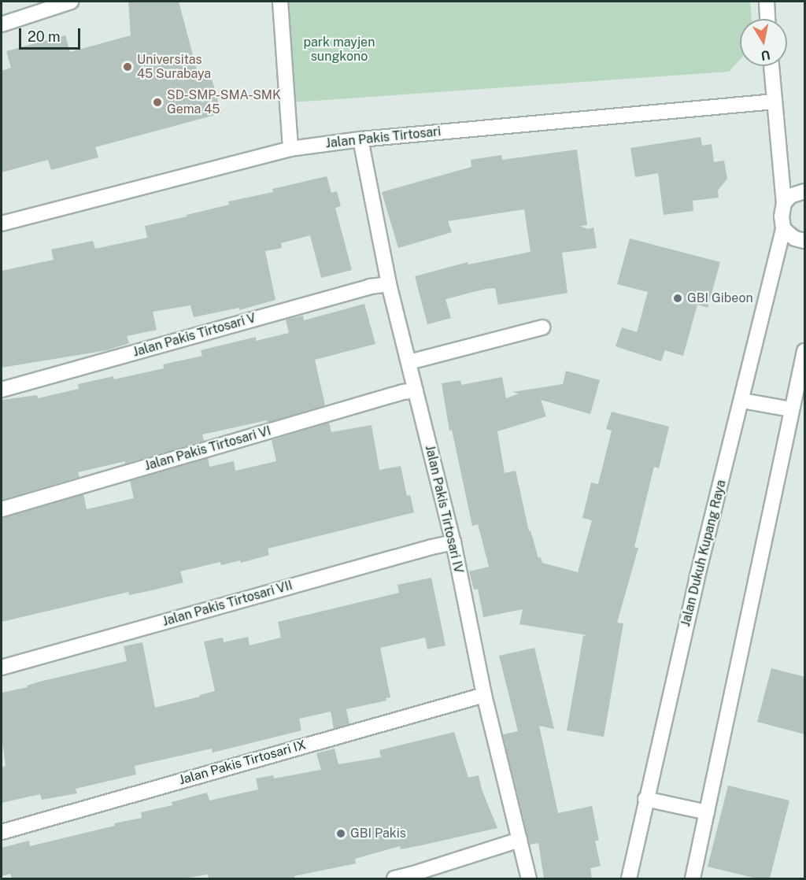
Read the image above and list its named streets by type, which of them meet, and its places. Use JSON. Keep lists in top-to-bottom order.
{
  "streets": {
    "street": [
      "Jalan Pakis Tirtosari",
      "Jalan Pakis Tirtosari V",
      "Jalan Pakis Tirtosari VI",
      "Jalan Pakis Tirtosari IV",
      "Jalan Dukuh Kupang Raya",
      "Jalan Pakis Tirtosari VII",
      "Jalan Pakis Tirtosari IX"
    ]
  },
  "crossings": [
    ["Jalan Pakis Tirtosari", "Jalan Pakis Tirtosari IV"],
    ["Jalan Pakis Tirtosari", "Jalan Dukuh Kupang Raya"],
    ["Jalan Pakis Tirtosari V", "Jalan Pakis Tirtosari IV"],
    ["Jalan Pakis Tirtosari VI", "Jalan Pakis Tirtosari IV"],
    ["Jalan Pakis Tirtosari IV", "Jalan Pakis Tirtosari VII"],
    ["Jalan Pakis Tirtosari IV", "Jalan Pakis Tirtosari IX"]
  ],
  "parks": ["park mayjen sungkono"],
  "places": [
    "Universitas 45 Surabaya",
    "SD-SMP-SMA-SMK Gema 45",
    "GBI Gibeon",
    "GBI Pakis"
  ],
  "scale_bar": "20 m",
  "north": "bottom"
}
